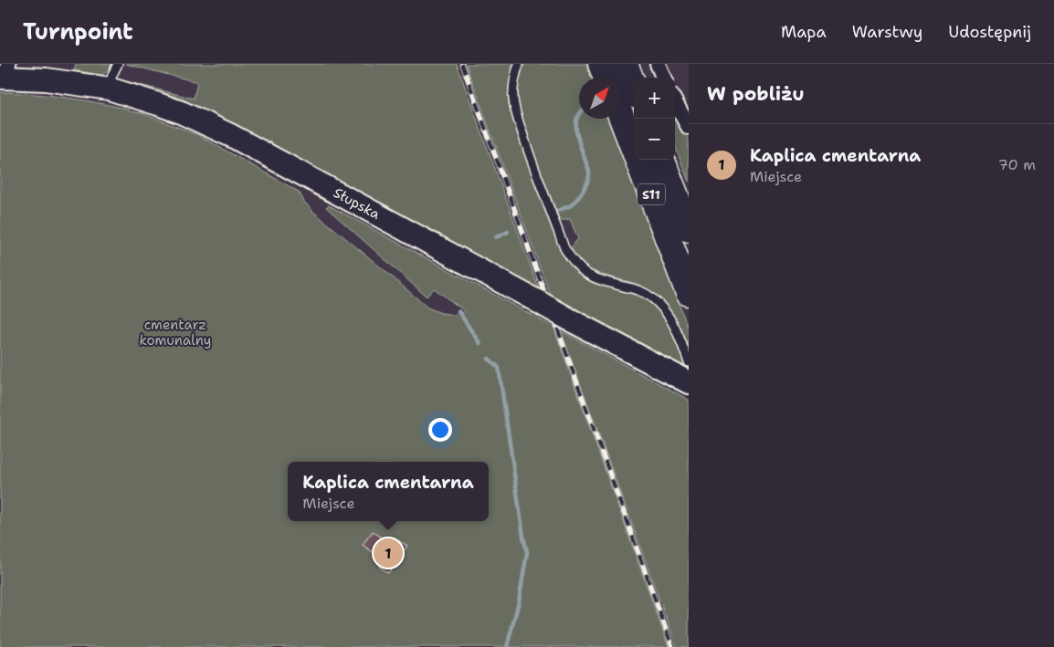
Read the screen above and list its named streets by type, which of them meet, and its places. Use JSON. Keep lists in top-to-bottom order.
{
  "streets": {
    "highway": ["S11"],
    "main road": ["Słupska"]
  },
  "parks": ["cmentarz komunalny"],
  "north": "top right",
  "page": {
    "header": "Turnpoint",
    "nav": ["Mapa", "Warstwy", "Udostępnij"],
    "heading": "W pobliżu",
    "map_buttons": ["+", "−"],
    "list": [
      {
        "mark": "1",
        "name": "Kaplica cmentarna",
        "note": "Miejsce",
        "value": "70 m"
      }
    ],
    "popup": ["Kaplica cmentarna", "Miejsce"],
    "pins": "1"
  }
}
